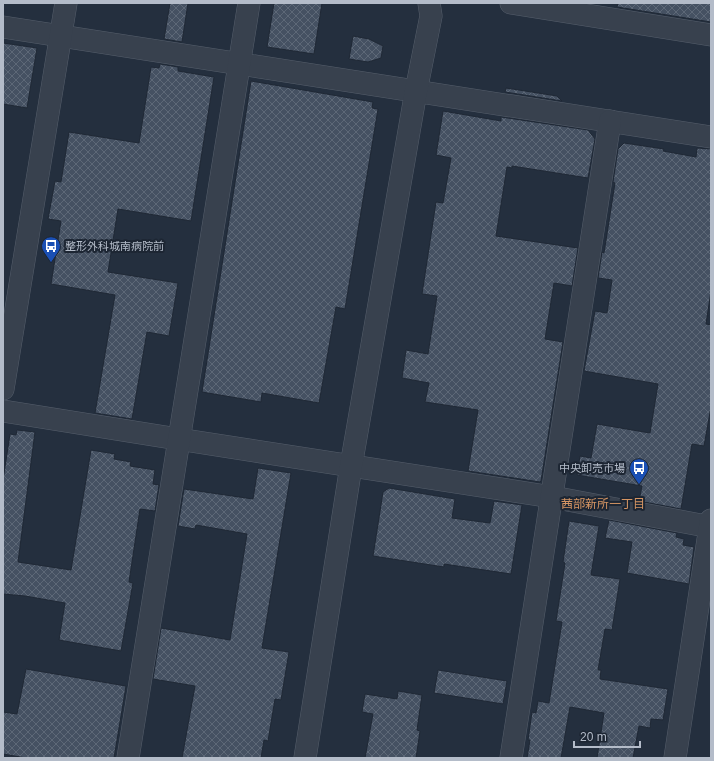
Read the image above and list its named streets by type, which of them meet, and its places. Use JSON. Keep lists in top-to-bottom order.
{
  "districts": ["茜部新所一丁目"],
  "places": {
    "bus stop": ["整形外科城南病院前", "中央卸売市場"]
  },
  "scale_bar": "20 m"
}
